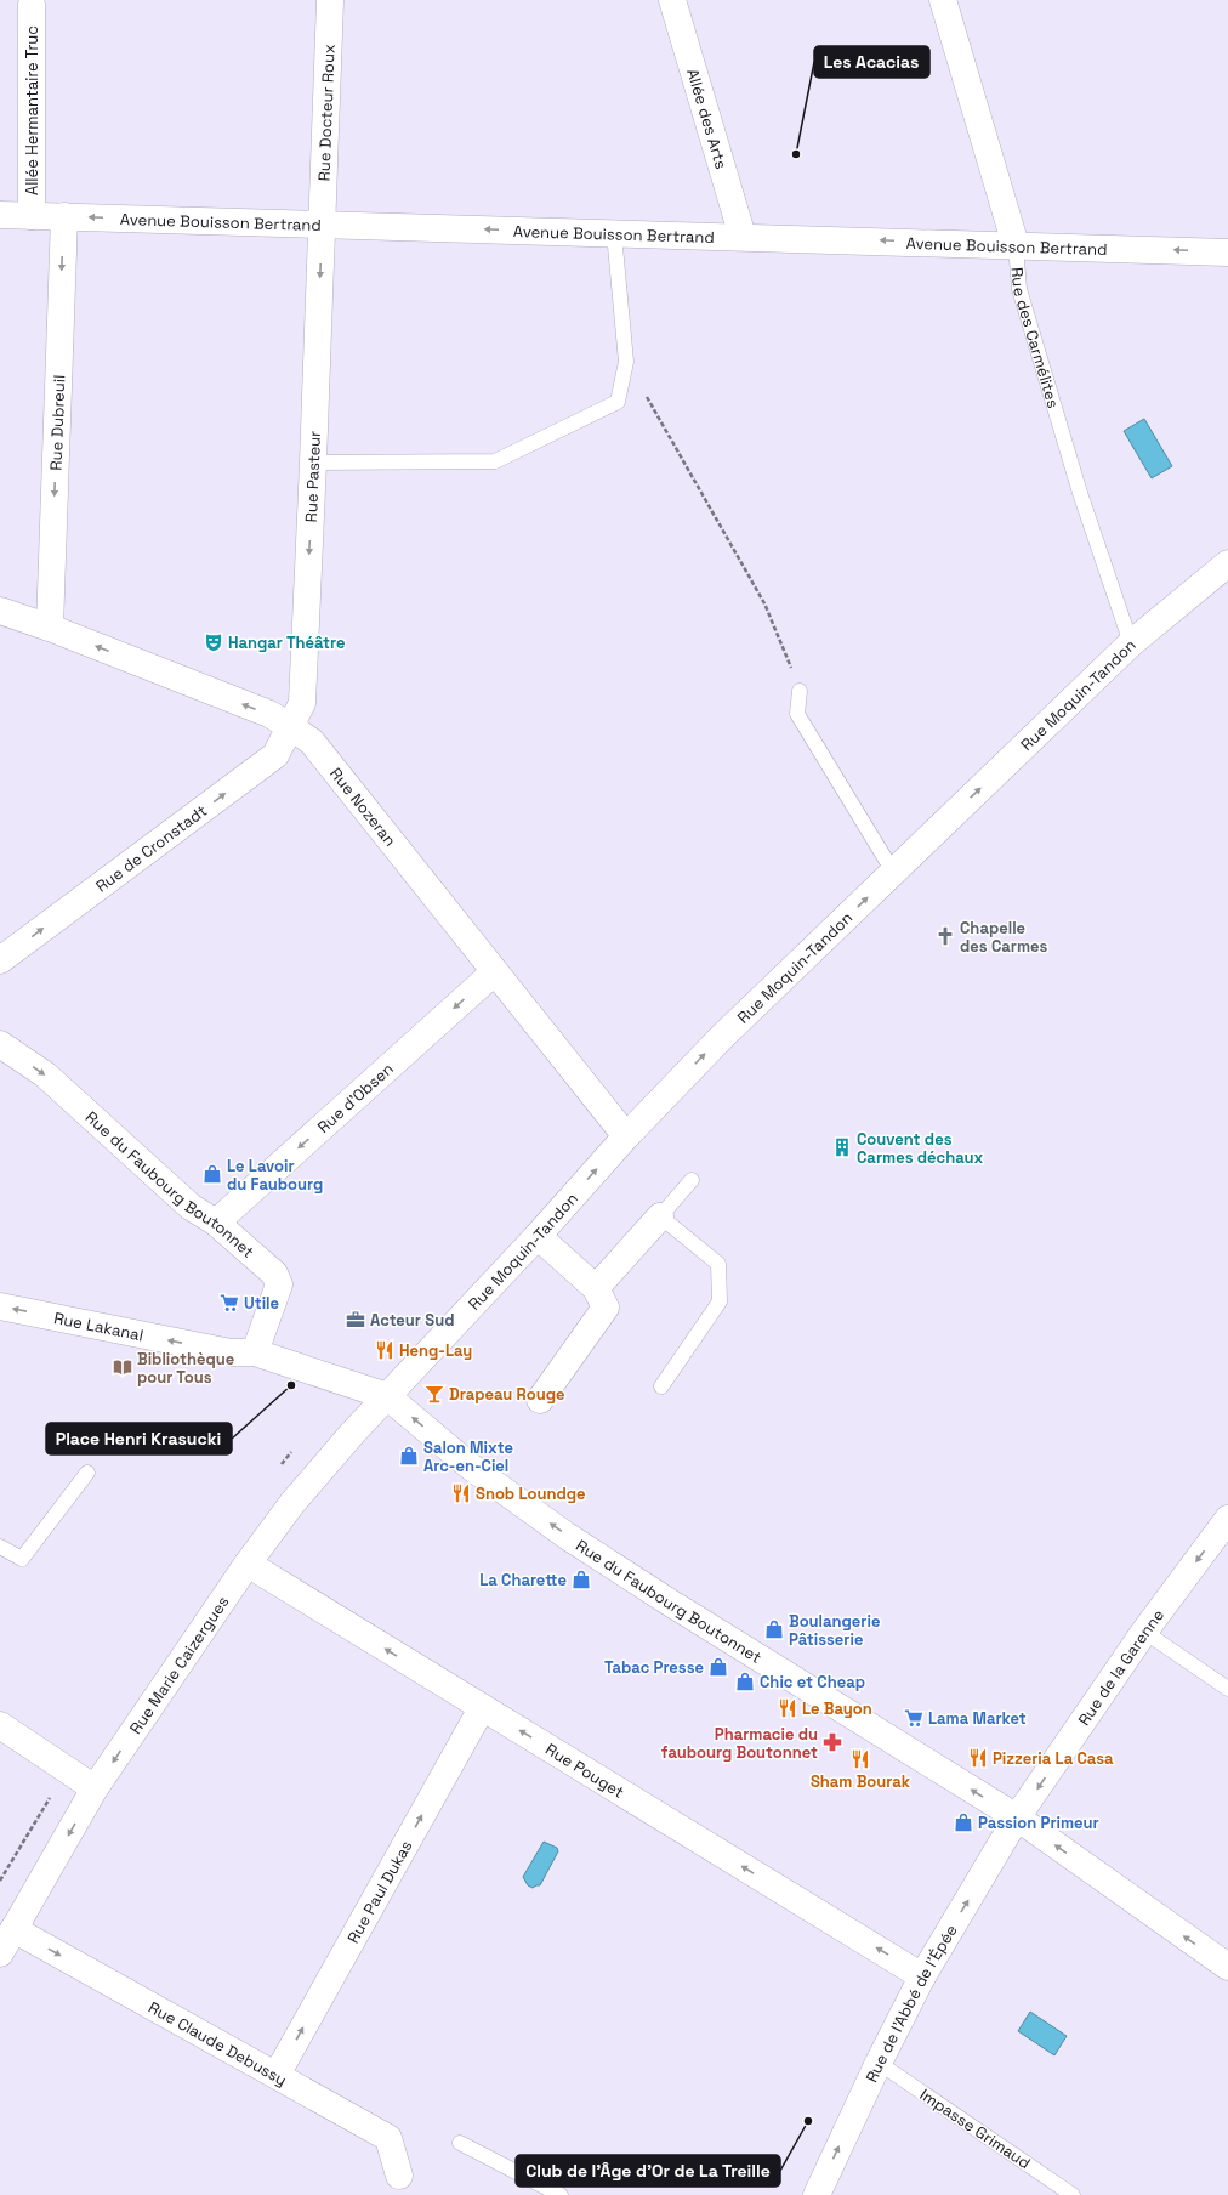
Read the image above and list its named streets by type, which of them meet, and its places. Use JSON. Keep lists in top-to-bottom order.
{
  "streets": {
    "street": [
      "Allée Hermantaire Truc",
      "Rue Docteur Roux",
      "Allée des Arts",
      "Avenue Bouisson Bertrand",
      "Rue des Carmélites",
      "Rue Dubreuil",
      "Rue Pasteur",
      "Rue Moquin-Tandon",
      "Rue Nozeran",
      "Rue de Cronstadt",
      "Rue d'Obsen",
      "Rue du Faubourg Boutonnet",
      "Rue Lakanal",
      "Rue Marie Caizergues",
      "Rue de la Garenne",
      "Rue Pouget",
      "Rue Paul Dukas",
      "Rue de l'Abbé de l'Épée",
      "Rue Claude Debussy"
    ],
    "lane": ["Impasse Grimaud"]
  },
  "crossings": [
    ["Allée Hermantaire Truc", "Avenue Bouisson Bertrand"],
    ["Rue Docteur Roux", "Avenue Bouisson Bertrand"],
    ["Rue Docteur Roux", "Rue Pasteur"],
    ["Allée des Arts", "Avenue Bouisson Bertrand"],
    ["Avenue Bouisson Bertrand", "Rue des Carmélites"],
    ["Avenue Bouisson Bertrand", "Rue Dubreuil"],
    ["Avenue Bouisson Bertrand", "Rue Pasteur"],
    ["Rue des Carmélites", "Rue Moquin-Tandon"],
    ["Rue Dubreuil", "Rue Nozeran"],
    ["Rue Pasteur", "Rue Nozeran"],
    ["Rue Pasteur", "Rue de Cronstadt"],
    ["Rue Moquin-Tandon", "Rue Nozeran"],
    ["Rue Moquin-Tandon", "Rue du Faubourg Boutonnet"],
    ["Rue Moquin-Tandon", "Rue Lakanal"],
    ["Rue Moquin-Tandon", "Rue Marie Caizergues"],
    ["Rue Nozeran", "Rue de Cronstadt"],
    ["Rue Nozeran", "Rue d'Obsen"],
    ["Rue d'Obsen", "Rue du Faubourg Boutonnet"],
    ["Rue du Faubourg Boutonnet", "Rue Lakanal"],
    ["Rue du Faubourg Boutonnet", "Rue Marie Caizergues"],
    ["Rue du Faubourg Boutonnet", "Rue de la Garenne"],
    ["Rue du Faubourg Boutonnet", "Rue de l'Abbé de l'Épée"],
    ["Rue Lakanal", "Rue Marie Caizergues"],
    ["Rue Marie Caizergues", "Rue Pouget"],
    ["Rue Marie Caizergues", "Rue Claude Debussy"],
    ["Rue de la Garenne", "Rue de l'Abbé de l'Épée"],
    ["Rue Pouget", "Rue Paul Dukas"],
    ["Rue Pouget", "Rue de l'Abbé de l'Épée"],
    ["Rue Paul Dukas", "Rue Claude Debussy"],
    ["Rue de l'Abbé de l'Épée", "Impasse Grimaud"]
  ],
  "one_way": [
    "Avenue Bouisson Bertrand",
    "Rue Dubreuil",
    "Rue Pasteur",
    "Rue Moquin-Tandon",
    "Rue de Cronstadt",
    "Rue d'Obsen",
    "Rue Lakanal",
    "Rue Marie Caizergues",
    "Rue de la Garenne",
    "Rue Pouget",
    "Rue Paul Dukas",
    "Rue de l'Abbé de l'Épée",
    "Rue Claude Debussy"
  ],
  "places": {
    "other": ["Les Acacias", "Place Henri Krasucki", "Club de l'Âge d'Or de La Treille"],
    "theatre": ["Hangar Théâtre"],
    "church": ["Chapelle des Carmes"],
    "building": ["Couvent des Carmes déchaux"],
    "shop": [
      "Le Lavoir du Faubourg",
      "Salon Mixte Arc-en-Ciel",
      "La Charette",
      "Boulangerie Pâtisserie",
      "Tabac Presse",
      "Chic et Cheap",
      "Passion Primeur"
    ],
    "supermarket": ["Utile", "Lama Market"],
    "office": ["Acteur Sud"],
    "restaurant": [
      "Heng-Lay",
      "Snob Loundge",
      "Le Bayon",
      "Pizzeria La Casa",
      "Sham Bourak"
    ],
    "library": ["Bibliothèque pour Tous"],
    "bar": ["Drapeau Rouge"],
    "pharmacy": ["Pharmacie du faubourg Boutonnet"]
  }
}
